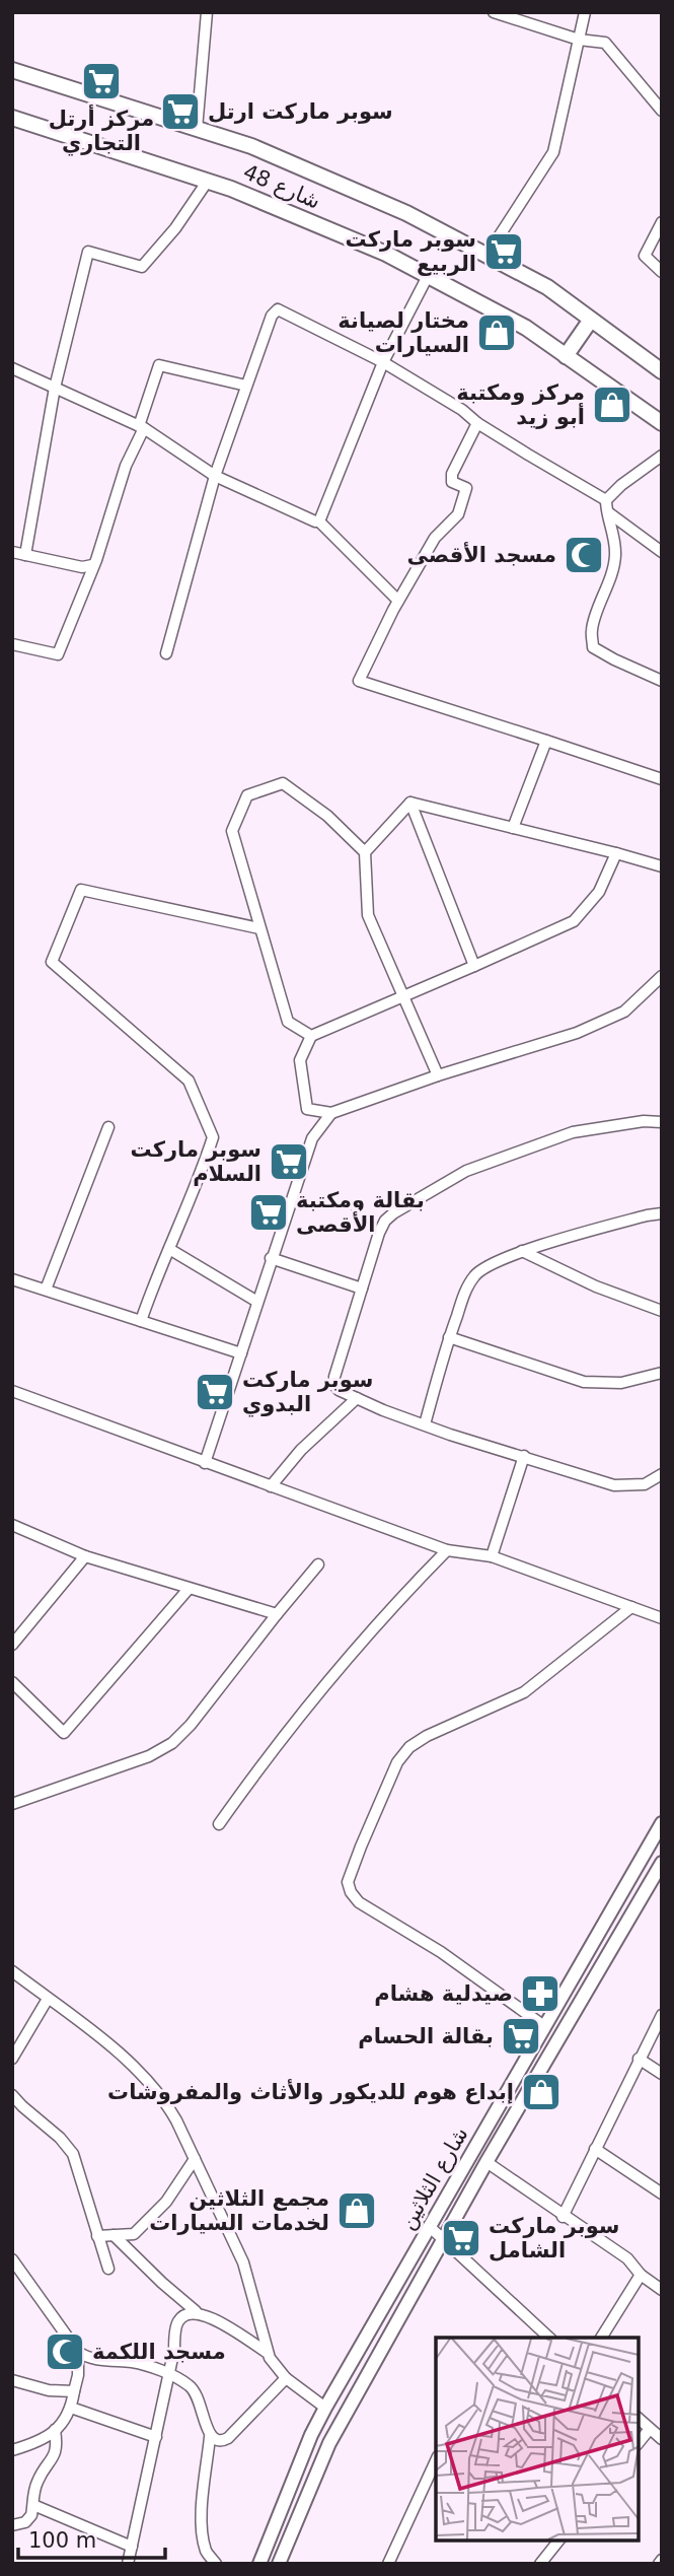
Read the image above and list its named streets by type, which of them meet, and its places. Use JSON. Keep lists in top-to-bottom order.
{
  "streets": {
    "main road": ["شارع 48"],
    "street": ["شارع الثلاثين"]
  },
  "places": {
    "supermarket": [
      "مركز أرتل التجاري",
      "سوبر ماركت ارتل",
      "سوبر ماركت الربيع",
      "سوبر ماركت السلام",
      "بقالة ومكتبة الأقصى",
      "سوبر ماركت البدوي",
      "بقالة الحسام",
      "سوبر ماركت الشامل"
    ],
    "shop": [
      "مختار لصيانة السيارات",
      "مركز ومكتبة أبو زيد",
      "إبداع هوم للديكور والأثاث والمفروشات",
      "مجمع الثلاثين لخدمات السيارات"
    ],
    "mosque": ["مسجد الأقصى", "مسجد اللكمة"],
    "pharmacy": ["صيدلية هشام"]
  },
  "scale_bar": "100 m"
}
